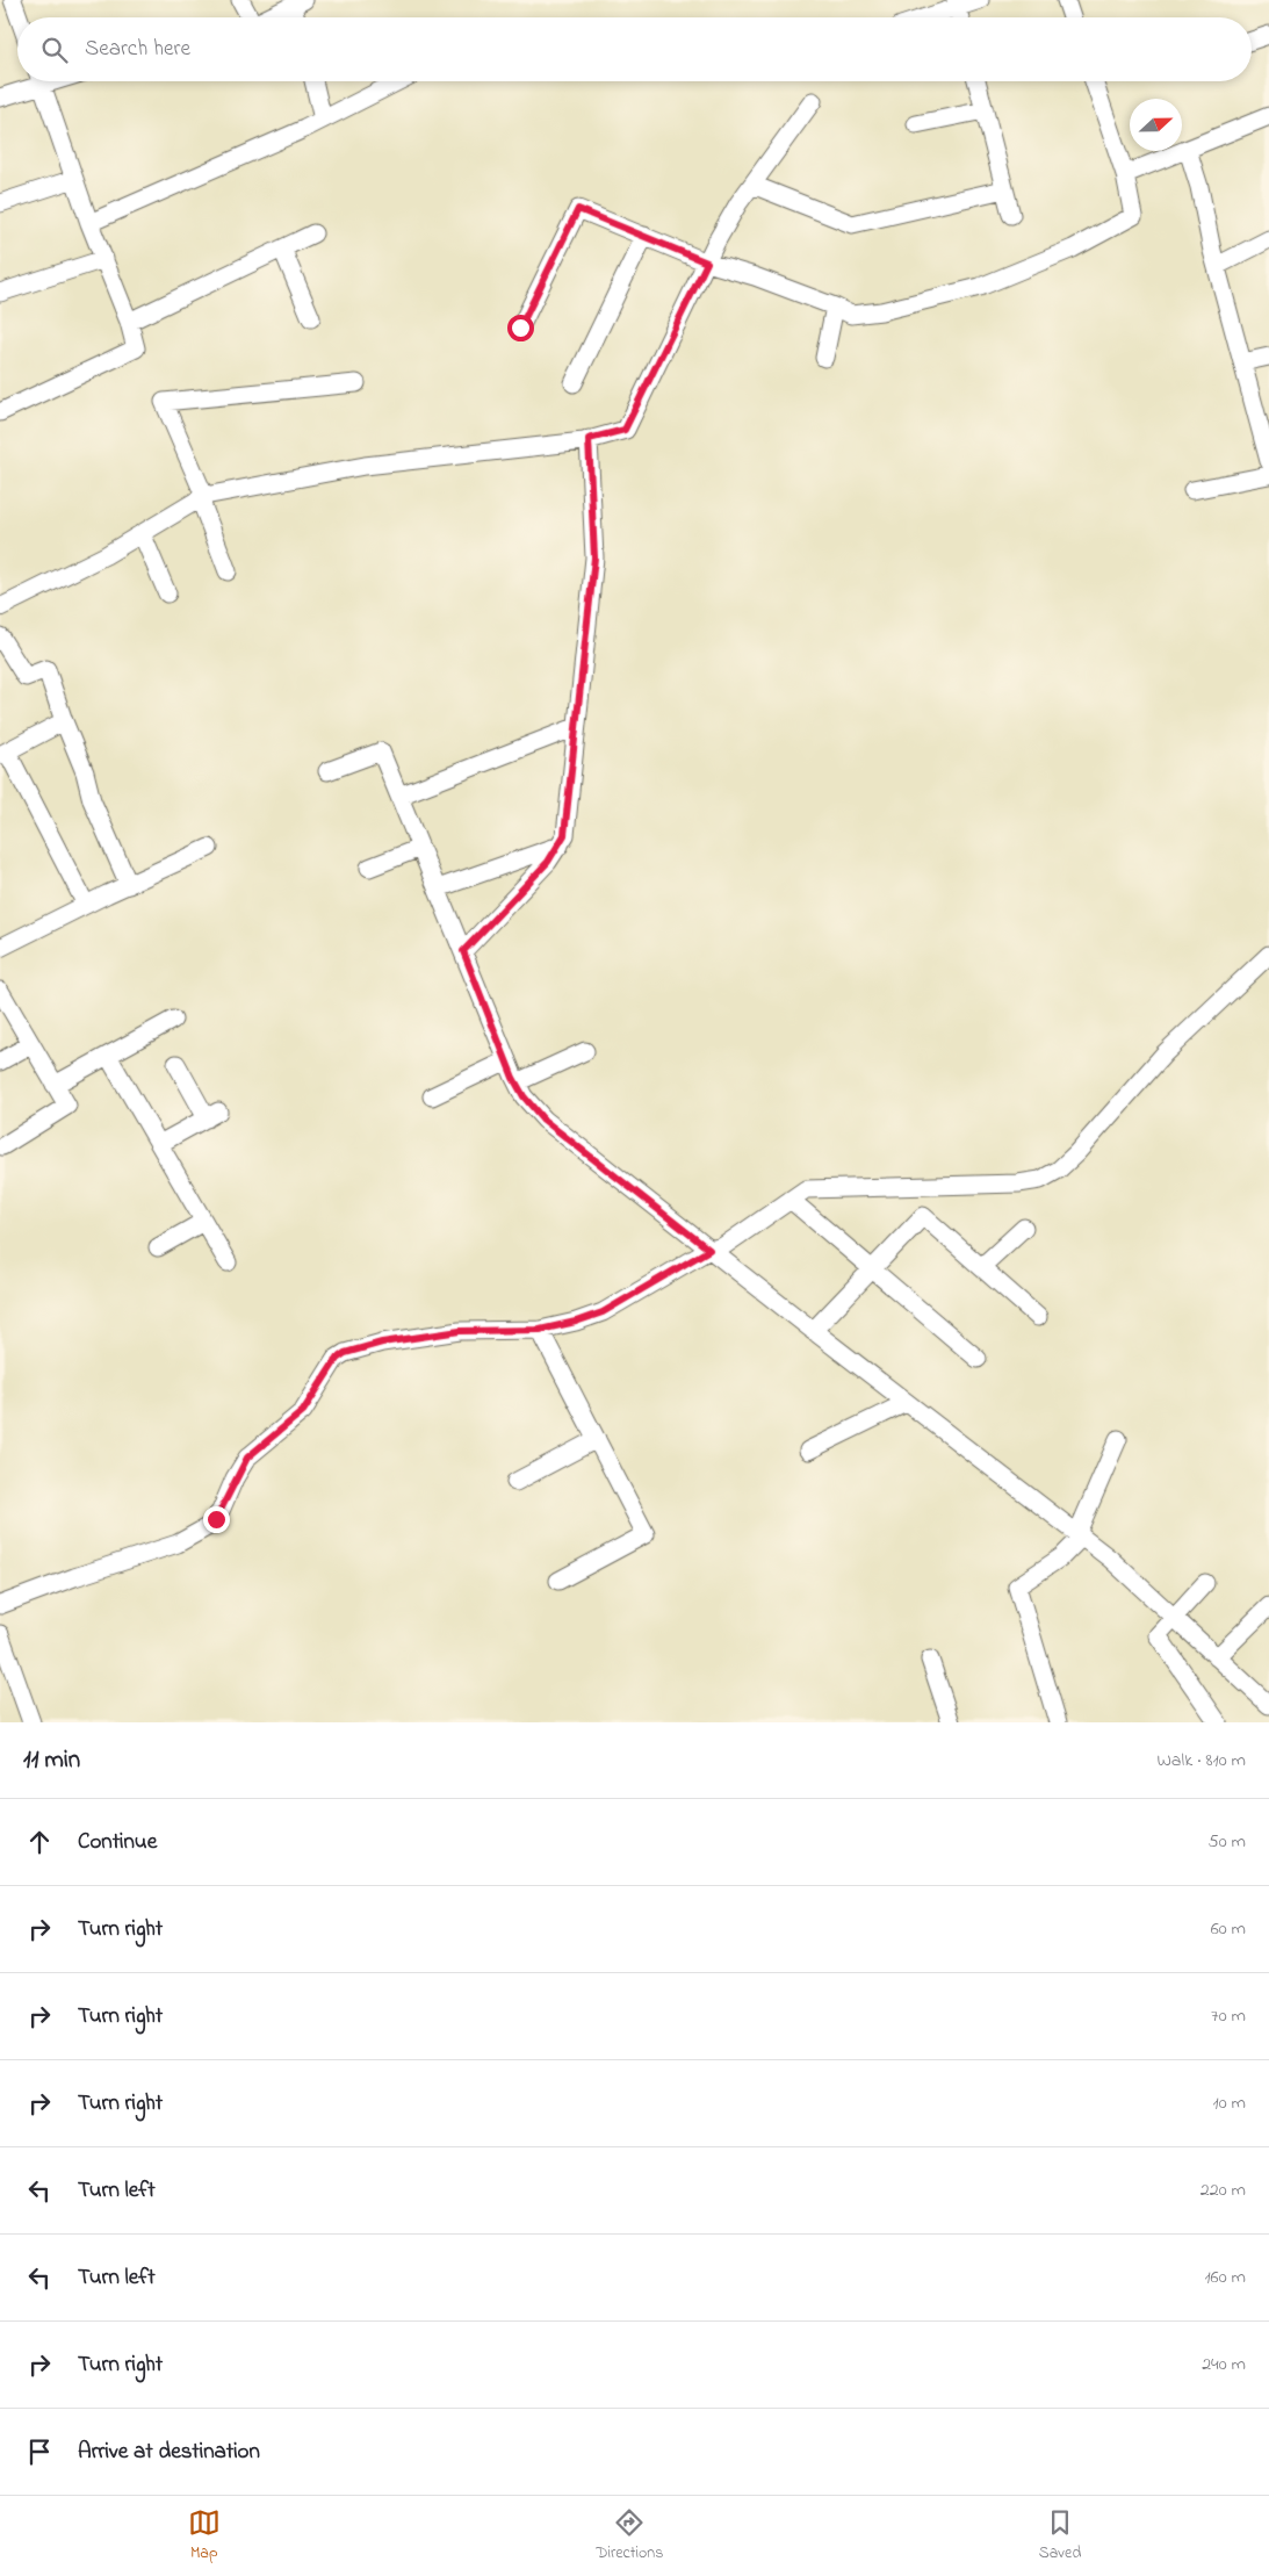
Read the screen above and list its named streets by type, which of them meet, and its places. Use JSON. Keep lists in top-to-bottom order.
{
  "north": "right",
  "page": {
    "search": "Search here",
    "heading": ["11 min", "Walk · 810 m"],
    "list": [
      ["Continue", "50 m"],
      ["Turn right", "60 m"],
      ["Turn right", "70 m"],
      ["Turn right", "10 m"],
      ["Turn left", "220 m"],
      ["Turn left", "160 m"],
      ["Turn right", "240 m"],
      "Arrive at destination"
    ],
    "nav": ["Map", "Directions", "Saved"]
  }
}
